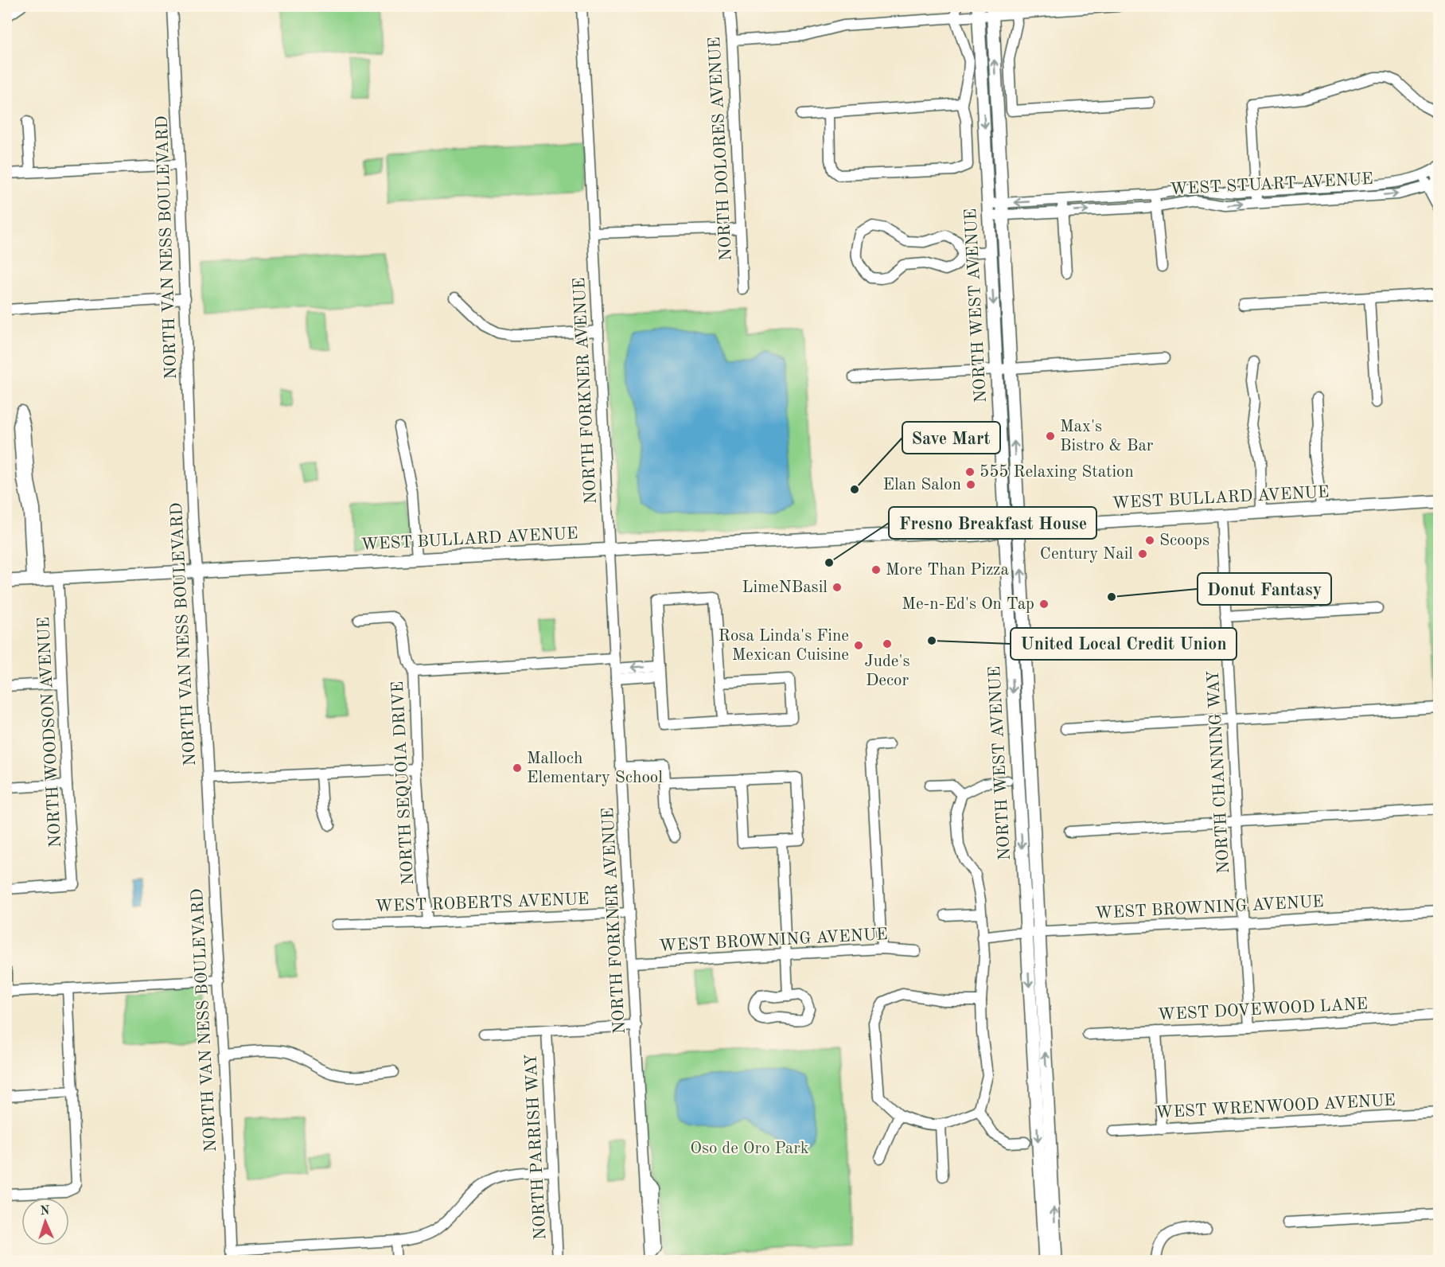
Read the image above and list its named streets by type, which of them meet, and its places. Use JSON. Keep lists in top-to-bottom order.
{
  "streets": {
    "main road": ["NORTH WEST AVENUE", "WEST BULLARD AVENUE"],
    "street": [
      "NORTH DOLORES AVENUE",
      "WEST STUART AVENUE",
      "NORTH VAN NESS BOULEVARD",
      "NORTH FORKNER AVENUE",
      "NORTH WOODSON AVENUE",
      "NORTH CHANNING WAY",
      "NORTH SEQUOIA DRIVE",
      "WEST ROBERTS AVENUE",
      "WEST BROWNING AVENUE",
      "WEST DOVEWOOD LANE",
      "WEST WRENWOOD AVENUE",
      "NORTH PARRISH WAY"
    ]
  },
  "crossings": [
    ["WEST STUART AVENUE", "NORTH WEST AVENUE"],
    ["NORTH VAN NESS BOULEVARD", "WEST BULLARD AVENUE"],
    ["NORTH WEST AVENUE", "WEST BULLARD AVENUE"],
    ["NORTH WEST AVENUE", "WEST BROWNING AVENUE"],
    ["NORTH FORKNER AVENUE", "WEST BULLARD AVENUE"],
    ["NORTH FORKNER AVENUE", "WEST ROBERTS AVENUE"],
    ["NORTH FORKNER AVENUE", "WEST BROWNING AVENUE"],
    ["WEST BULLARD AVENUE", "NORTH WOODSON AVENUE"],
    ["WEST BULLARD AVENUE", "NORTH CHANNING WAY"],
    ["NORTH CHANNING WAY", "WEST BROWNING AVENUE"],
    ["NORTH CHANNING WAY", "WEST DOVEWOOD LANE"],
    ["NORTH SEQUOIA DRIVE", "WEST ROBERTS AVENUE"]
  ],
  "parks": ["Oso de Oro Park"],
  "places": [
    "Max's Bistro & Bar",
    "555 Relaxing Station",
    "Elan Salon",
    "Save Mart",
    "Scoops",
    "Century Nail",
    "Fresno Breakfast House",
    "More Than Pizza",
    "LimeNBasil",
    "Donut Fantasy",
    "Me-n-Ed's On Tap",
    "United Local Credit Union",
    "Jude's Decor",
    "Rosa Linda's Fine Mexican Cuisine",
    "Malloch Elementary School"
  ],
  "north": "top"
}
